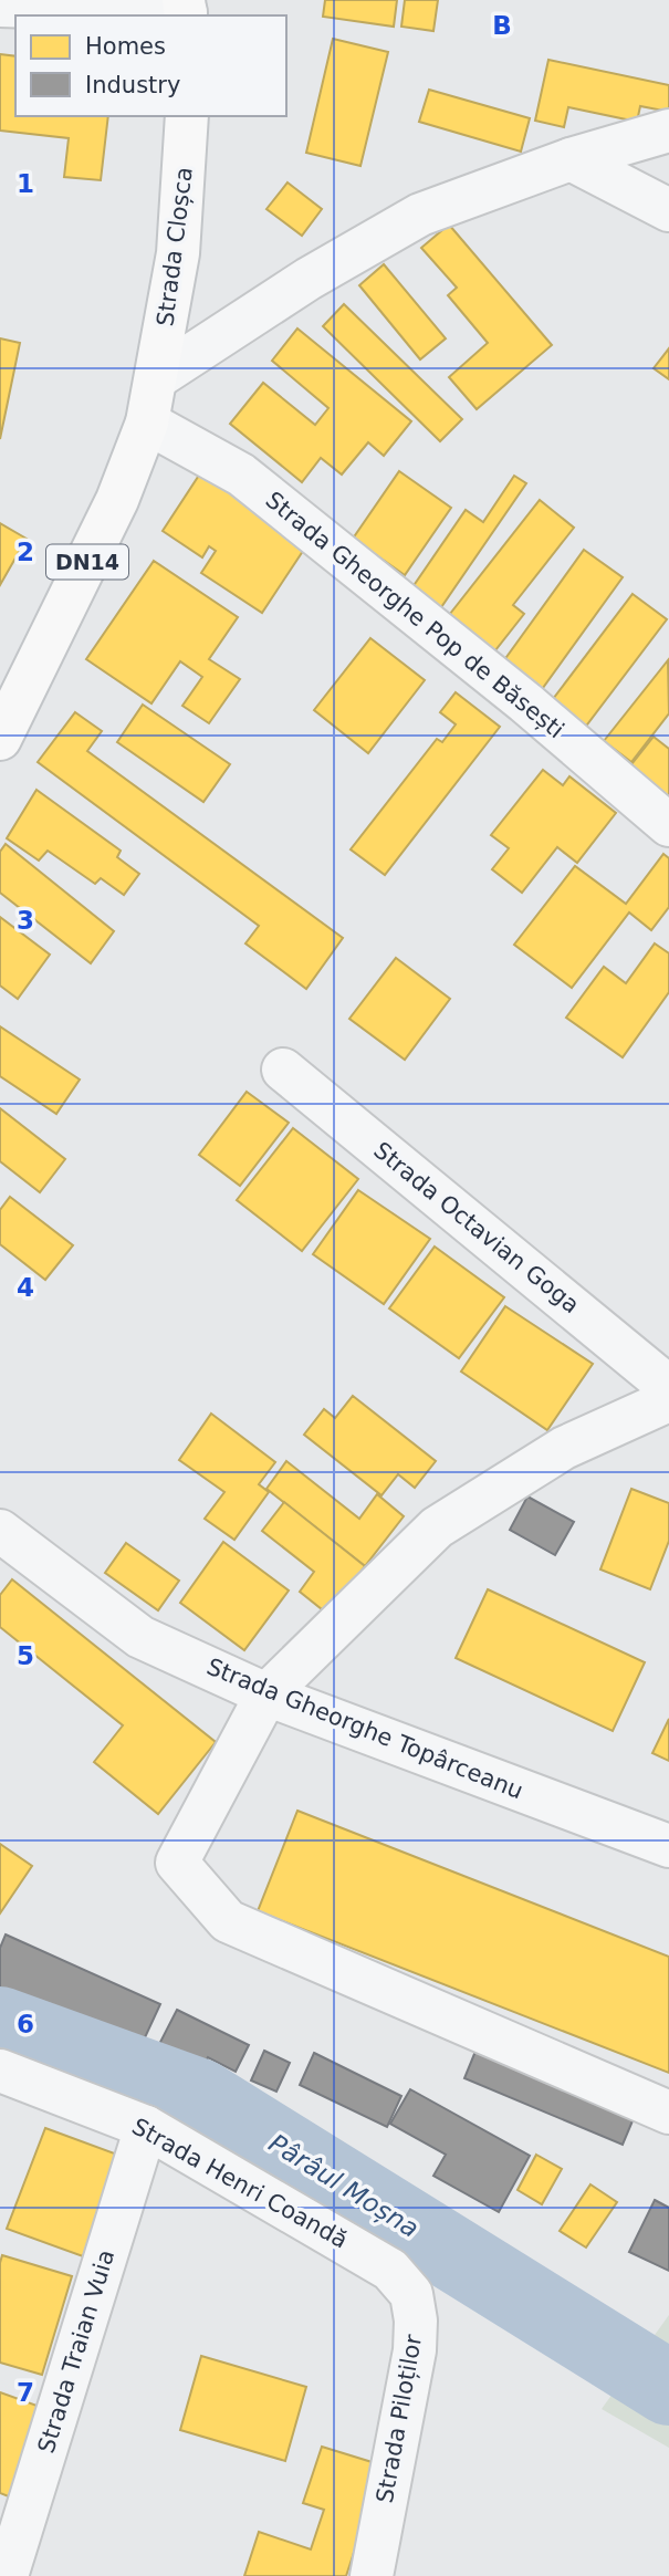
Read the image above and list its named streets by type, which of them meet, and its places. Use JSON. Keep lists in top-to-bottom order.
{
  "streets": {
    "main road": ["Strada Cloșca", "DN14"],
    "street": [
      "Strada Gheorghe Pop de Băsești",
      "Strada Octavian Goga",
      "Strada Gheorghe Topârceanu",
      "Strada Henri Coandă",
      "Strada Traian Vuia",
      "Strada Piloților"
    ]
  },
  "crossings": [
    ["Strada Cloșca", "DN14"],
    ["DN14", "Strada Gheorghe Pop de Băsești"],
    ["Strada Henri Coandă", "Strada Traian Vuia"],
    ["Strada Henri Coandă", "Strada Piloților"]
  ],
  "water": ["Pârâul Moșna"],
  "legend": ["Homes", "Industry"],
  "grid": {
    "columns": ["B"],
    "rows": [
      "1",
      "2",
      "3",
      "4",
      "5",
      "6",
      "7"
    ]
  }
}
